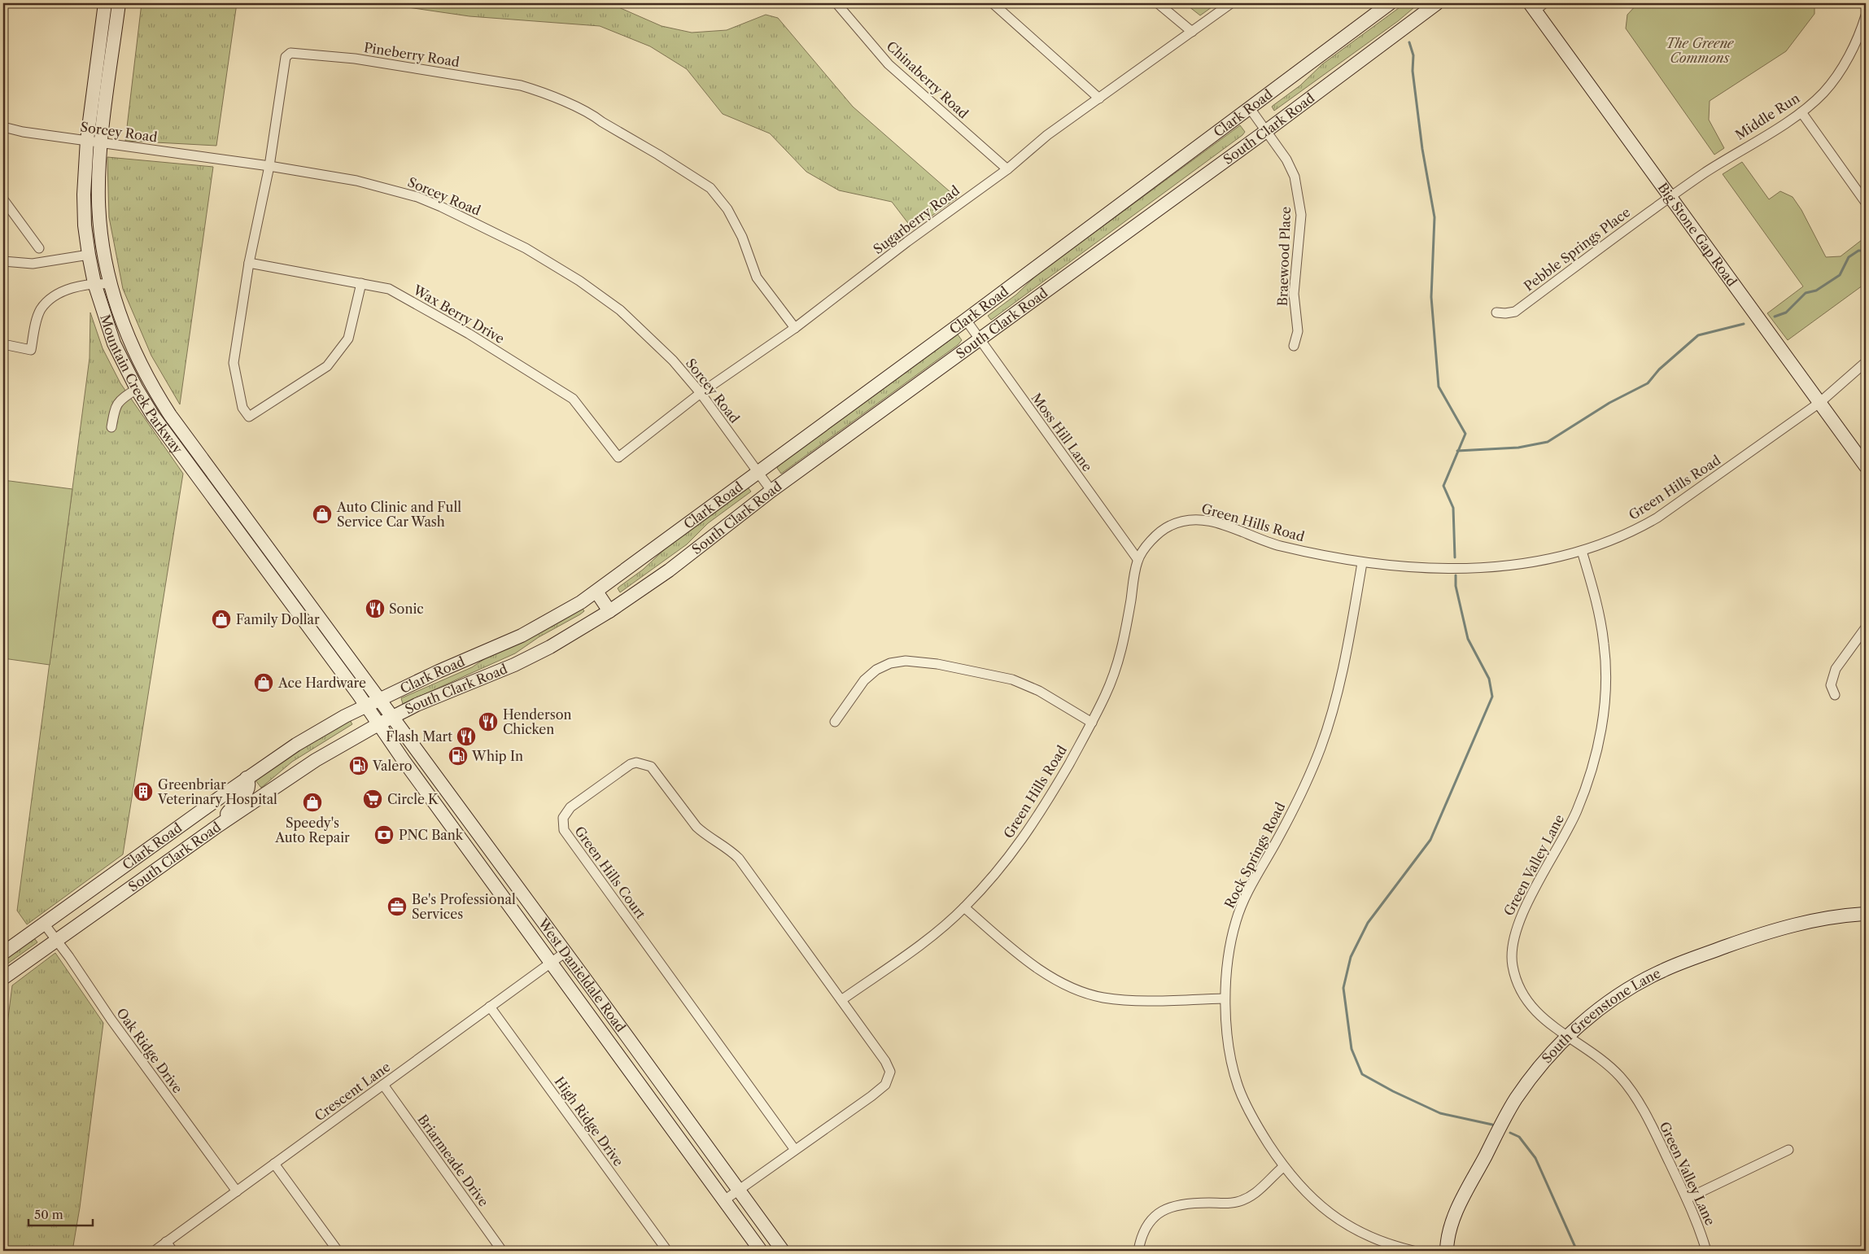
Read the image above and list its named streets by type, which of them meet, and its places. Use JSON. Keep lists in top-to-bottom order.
{
  "streets": {
    "main road": [
      "Clark Road",
      "South Clark Road",
      "Big Stone Gap Road",
      "Mountain Creek Parkway",
      "West Danieldale Road",
      "South Greenstone Lane"
    ],
    "street": [
      "Pineberry Road",
      "Chinaberry Road",
      "Middle Run",
      "Sorcey Road",
      "Sugarberry Road",
      "Pebble Springs Place",
      "Braewood Place",
      "Wax Berry Drive",
      "Moss Hill Lane",
      "Green Hills Road",
      "Rock Springs Road",
      "Green Valley Lane",
      "Green Hills Court",
      "Oak Ridge Drive",
      "Crescent Lane",
      "High Ridge Drive",
      "Briarmeade Drive"
    ]
  },
  "crossings": [
    ["Pineberry Road", "Sorcey Road"],
    ["Pineberry Road", "Sugarberry Road"],
    ["Pineberry Road", "Wax Berry Drive"],
    ["Chinaberry Road", "Sugarberry Road"],
    ["Clark Road", "Sorcey Road"],
    ["Clark Road", "Braewood Place"],
    ["Clark Road", "Mountain Creek Parkway"],
    ["Clark Road", "Moss Hill Lane"],
    ["Clark Road", "West Danieldale Road"],
    ["Clark Road", "Oak Ridge Drive"],
    ["Middle Run", "Big Stone Gap Road"],
    ["Middle Run", "Pebble Springs Place"],
    ["South Clark Road", "Sorcey Road"],
    ["South Clark Road", "Braewood Place"],
    ["South Clark Road", "Moss Hill Lane"],
    ["South Clark Road", "West Danieldale Road"],
    ["South Clark Road", "Oak Ridge Drive"],
    ["Sorcey Road", "Sugarberry Road"],
    ["Sorcey Road", "Mountain Creek Parkway"],
    ["Sugarberry Road", "Wax Berry Drive"],
    ["Big Stone Gap Road", "Pebble Springs Place"],
    ["Big Stone Gap Road", "Green Hills Road"],
    ["Mountain Creek Parkway", "West Danieldale Road"],
    ["Moss Hill Lane", "Green Hills Road"],
    ["Green Hills Road", "Rock Springs Road"],
    ["Green Hills Road", "Green Valley Lane"],
    ["Green Hills Road", "Green Hills Court"],
    ["Green Valley Lane", "South Greenstone Lane"],
    ["Green Hills Court", "West Danieldale Road"],
    ["West Danieldale Road", "Crescent Lane"],
    ["Oak Ridge Drive", "Crescent Lane"],
    ["Crescent Lane", "High Ridge Drive"],
    ["Crescent Lane", "Briarmeade Drive"]
  ],
  "parks": ["The Greene Commons"],
  "places": {
    "shop": [
      "Auto Clinic and Full Service Car Wash",
      "Family Dollar",
      "Ace Hardware",
      "Speedy's Auto Repair"
    ],
    "restaurant": ["Sonic", "Henderson Chicken", "Flash Mart"],
    "fuel station": ["Whip In", "Valero"],
    "building": ["Greenbriar Veterinary Hospital"],
    "supermarket": ["Circle K"],
    "bank": ["PNC Bank"],
    "office": ["Be's Professional Services"]
  },
  "scale_bar": "50 m"
}
